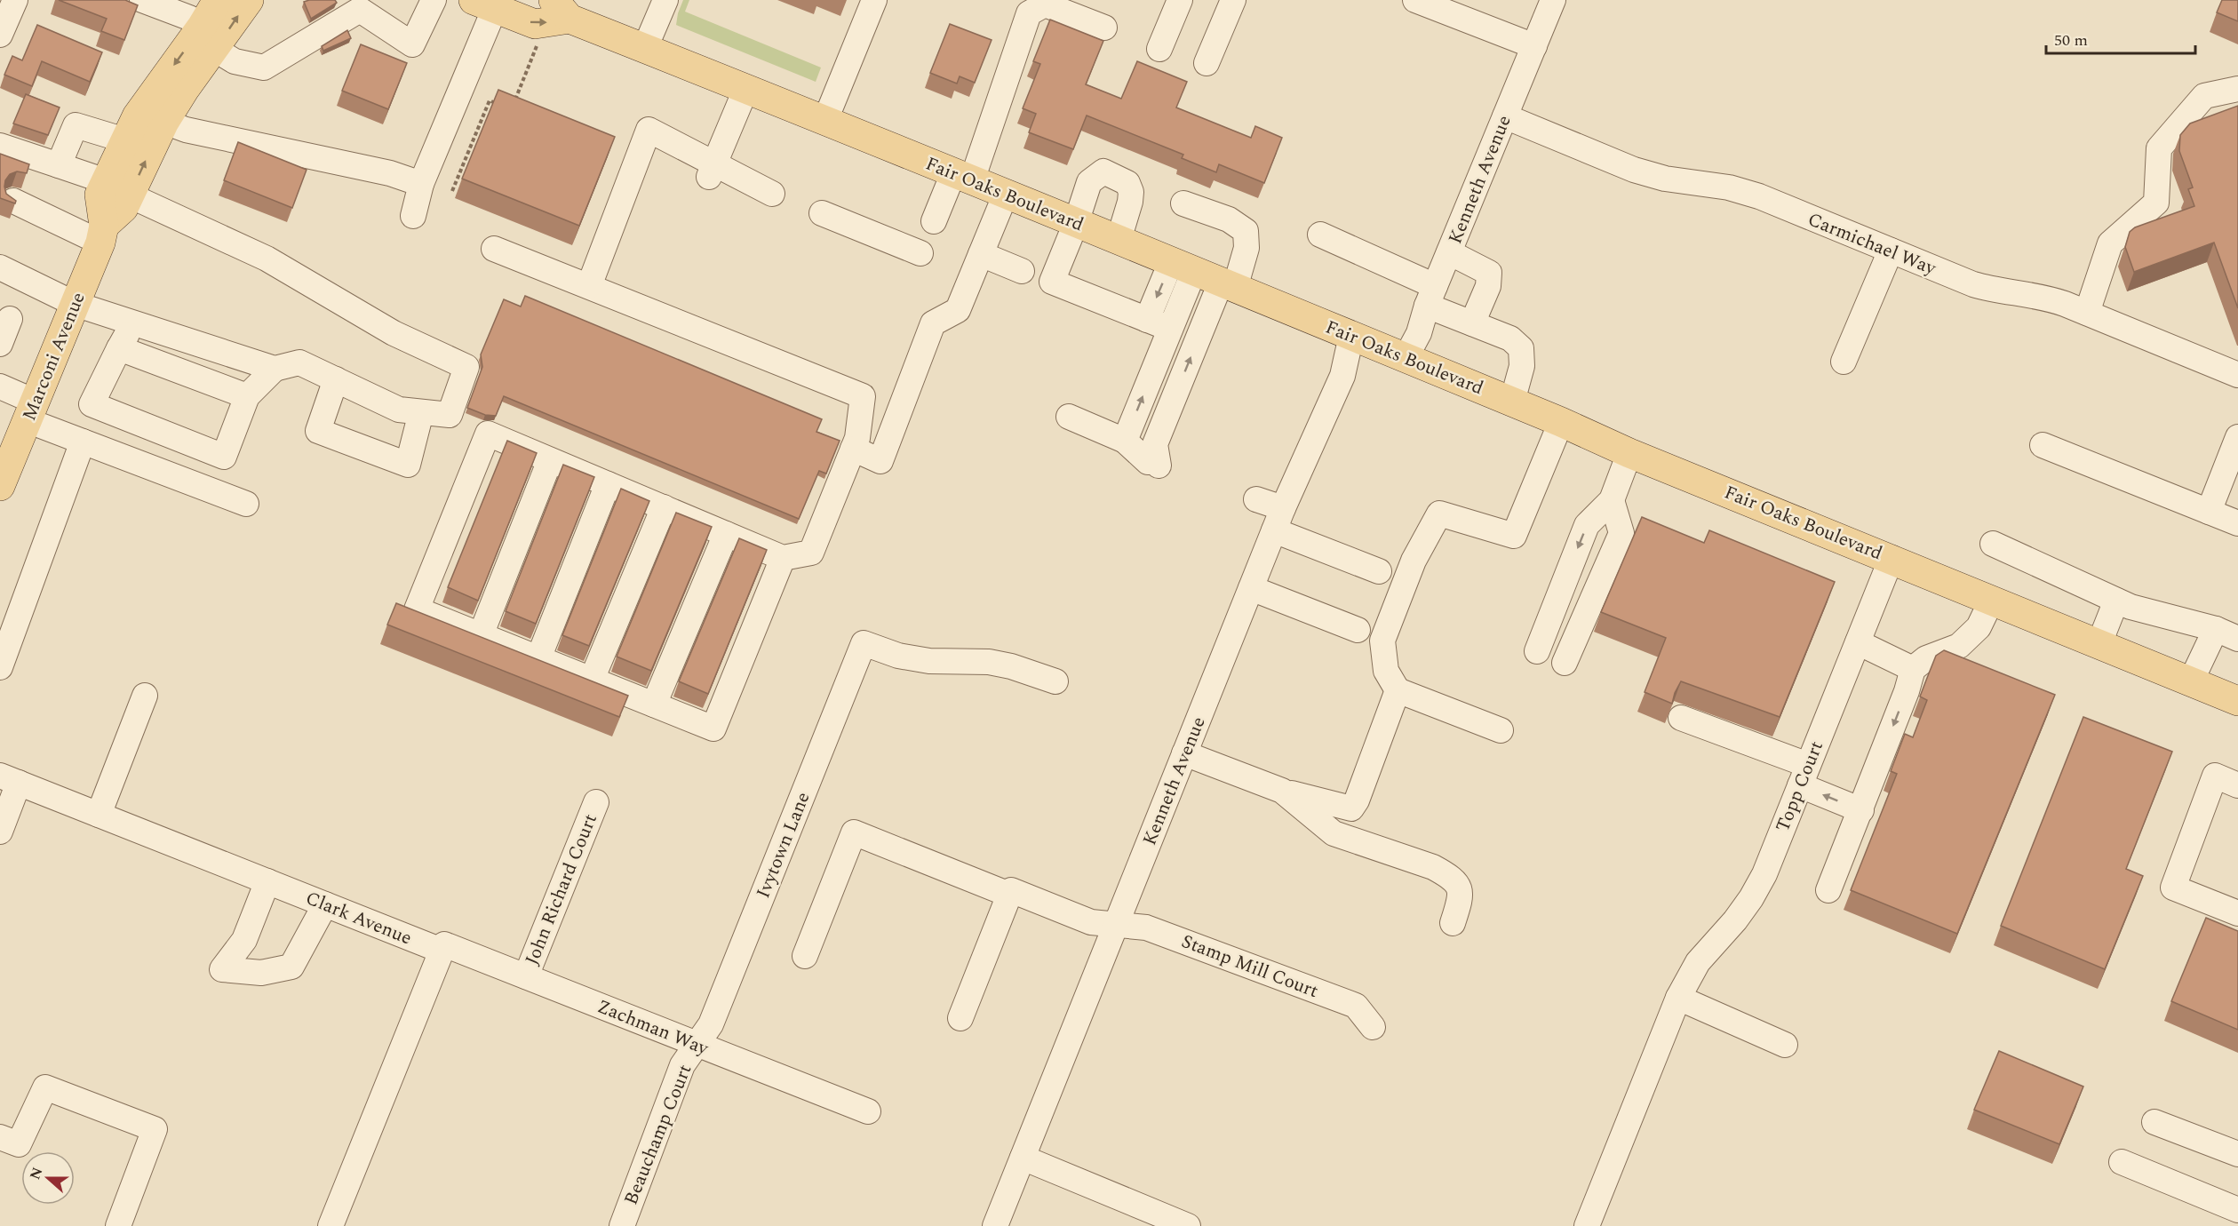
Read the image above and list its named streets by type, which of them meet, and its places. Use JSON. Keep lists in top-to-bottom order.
{
  "streets": {
    "main road": ["Fair Oaks Boulevard", "Marconi Avenue"],
    "street": [
      "Kenneth Avenue",
      "Carmichael Way",
      "Topp Court",
      "Ivytown Lane",
      "John Richard Court",
      "Clark Avenue",
      "Stamp Mill Court",
      "Zachman Way",
      "Beauchamp Court"
    ]
  },
  "crossings": [
    ["Kenneth Avenue", "Fair Oaks Boulevard"],
    ["Kenneth Avenue", "Carmichael Way"],
    ["Kenneth Avenue", "Stamp Mill Court"],
    ["Fair Oaks Boulevard", "Topp Court"],
    ["Ivytown Lane", "Zachman Way"],
    ["Ivytown Lane", "Beauchamp Court"],
    ["John Richard Court", "Zachman Way"],
    ["Clark Avenue", "Zachman Way"],
    ["Zachman Way", "Beauchamp Court"]
  ],
  "scale_bar": "50 m",
  "north": "left"
}
